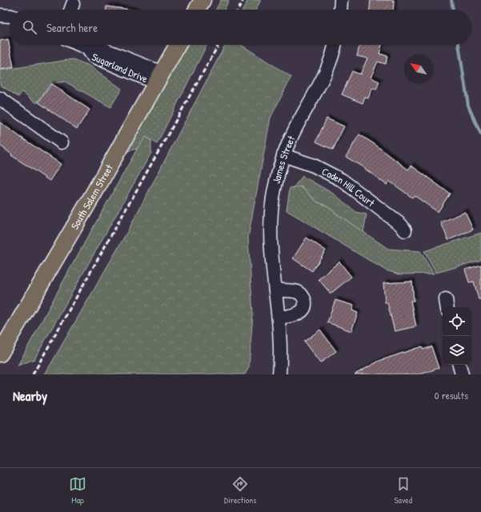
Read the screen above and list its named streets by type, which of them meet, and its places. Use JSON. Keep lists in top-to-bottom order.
{
  "streets": {
    "main road": ["South Salem Street"],
    "street": ["Sugarland Drive", "James Street", "Caden Hill Court"]
  },
  "crossings": [
    ["Sugarland Drive", "South Salem Street"],
    ["James Street", "Caden Hill Court"]
  ],
  "north": "top left",
  "page": {
    "search": "Search here",
    "heading": ["Nearby", "0 results"],
    "nav": ["Map", "Directions", "Saved"]
  }
}
